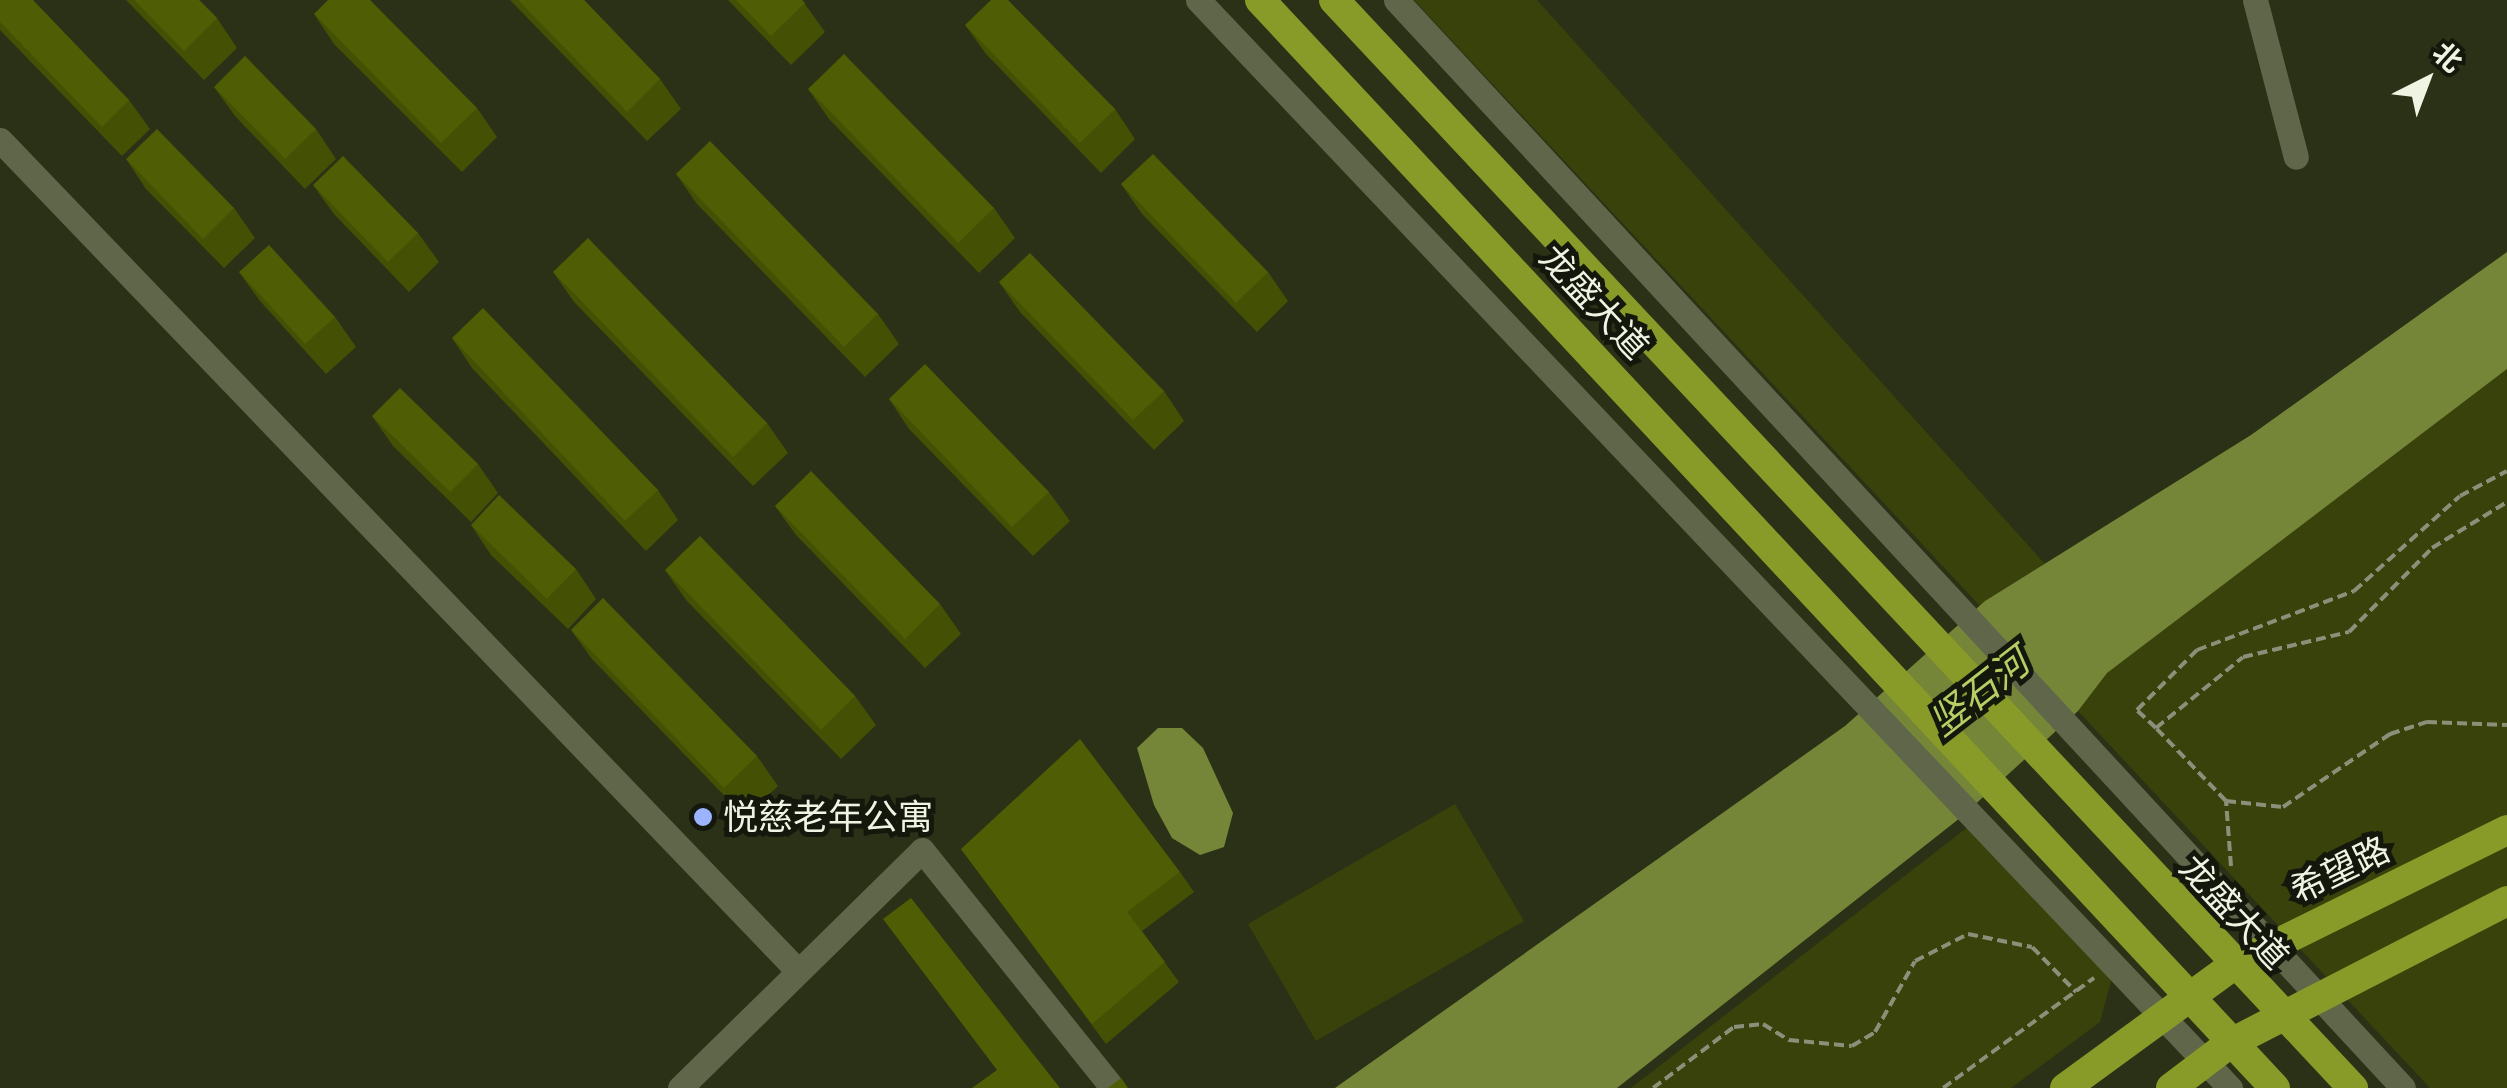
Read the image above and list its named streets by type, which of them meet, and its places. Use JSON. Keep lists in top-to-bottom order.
{
  "streets": {
    "main road": ["龙盛大道", "希望路"]
  },
  "crossings": [
    ["龙盛大道", "希望路"]
  ],
  "water": ["竖石河"],
  "places": ["悦慈老年公寓"],
  "north": "top right"
}
